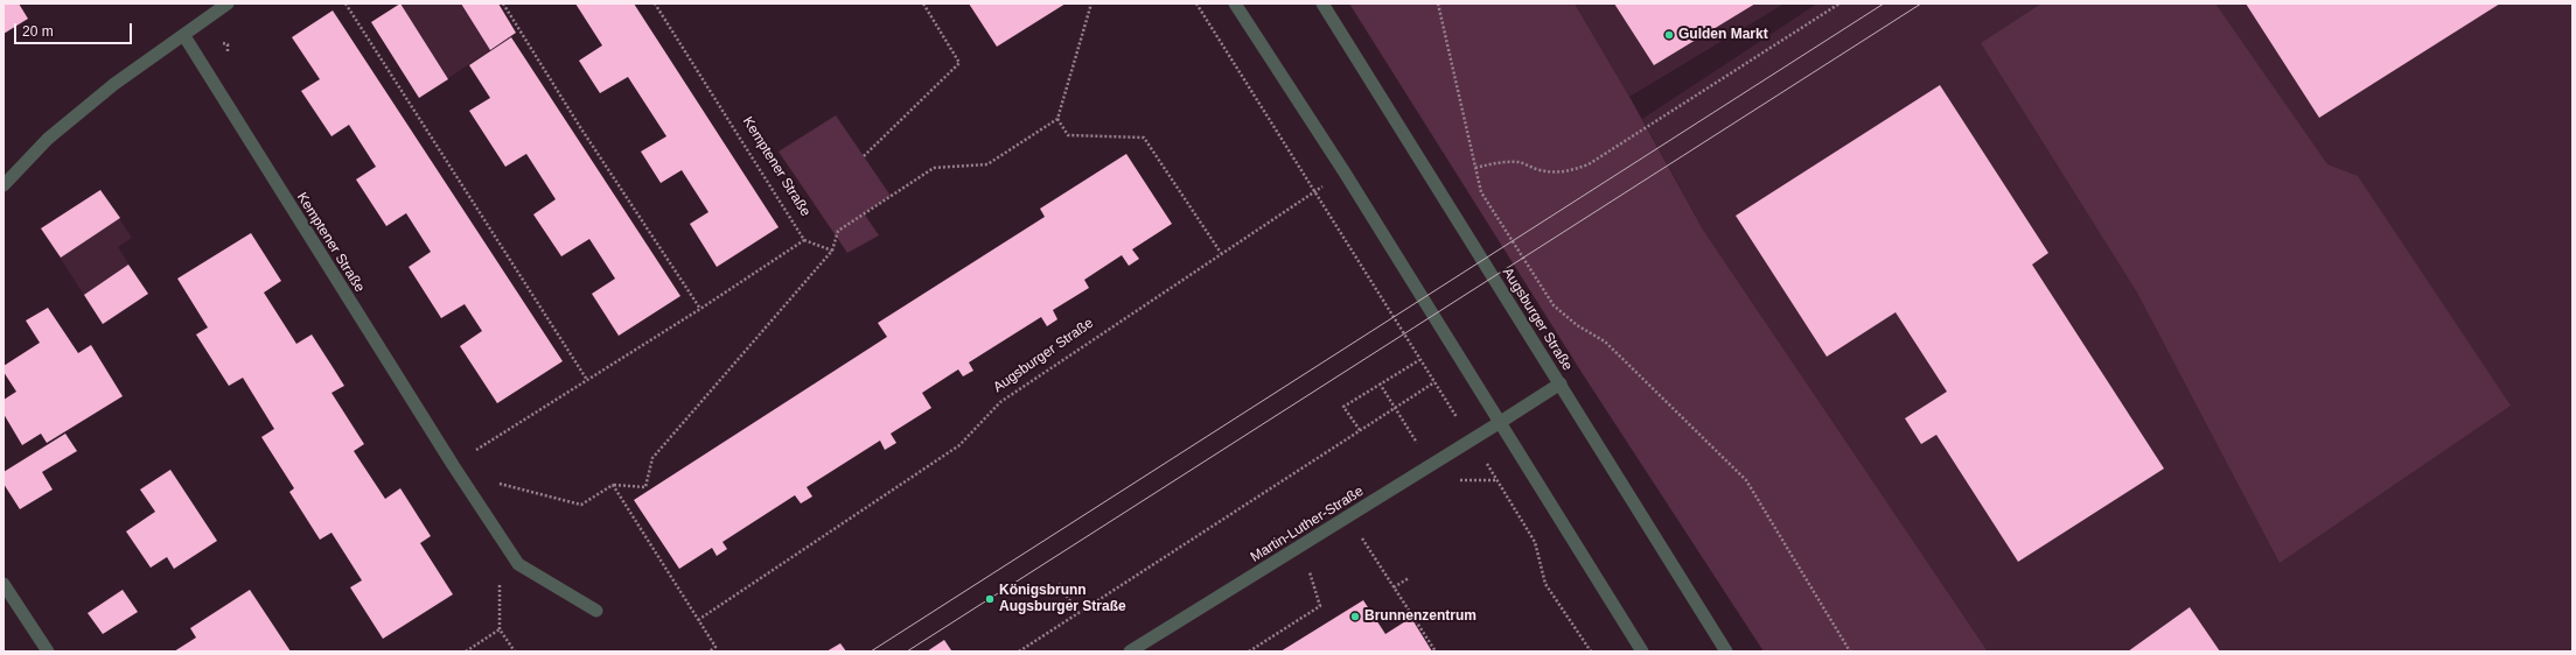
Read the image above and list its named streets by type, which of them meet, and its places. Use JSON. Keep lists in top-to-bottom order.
{
  "streets": {
    "street": ["Kemptener Straße", "Augsburger Straße", "Martin-Luther-Straße"]
  },
  "crossings": [
    ["Augsburger Straße", "Martin-Luther-Straße"]
  ],
  "places": ["Gulden Markt", "Königsbrunn Augsburger Straße", "Brunnenzentrum"],
  "scale_bar": "20 m"
}
